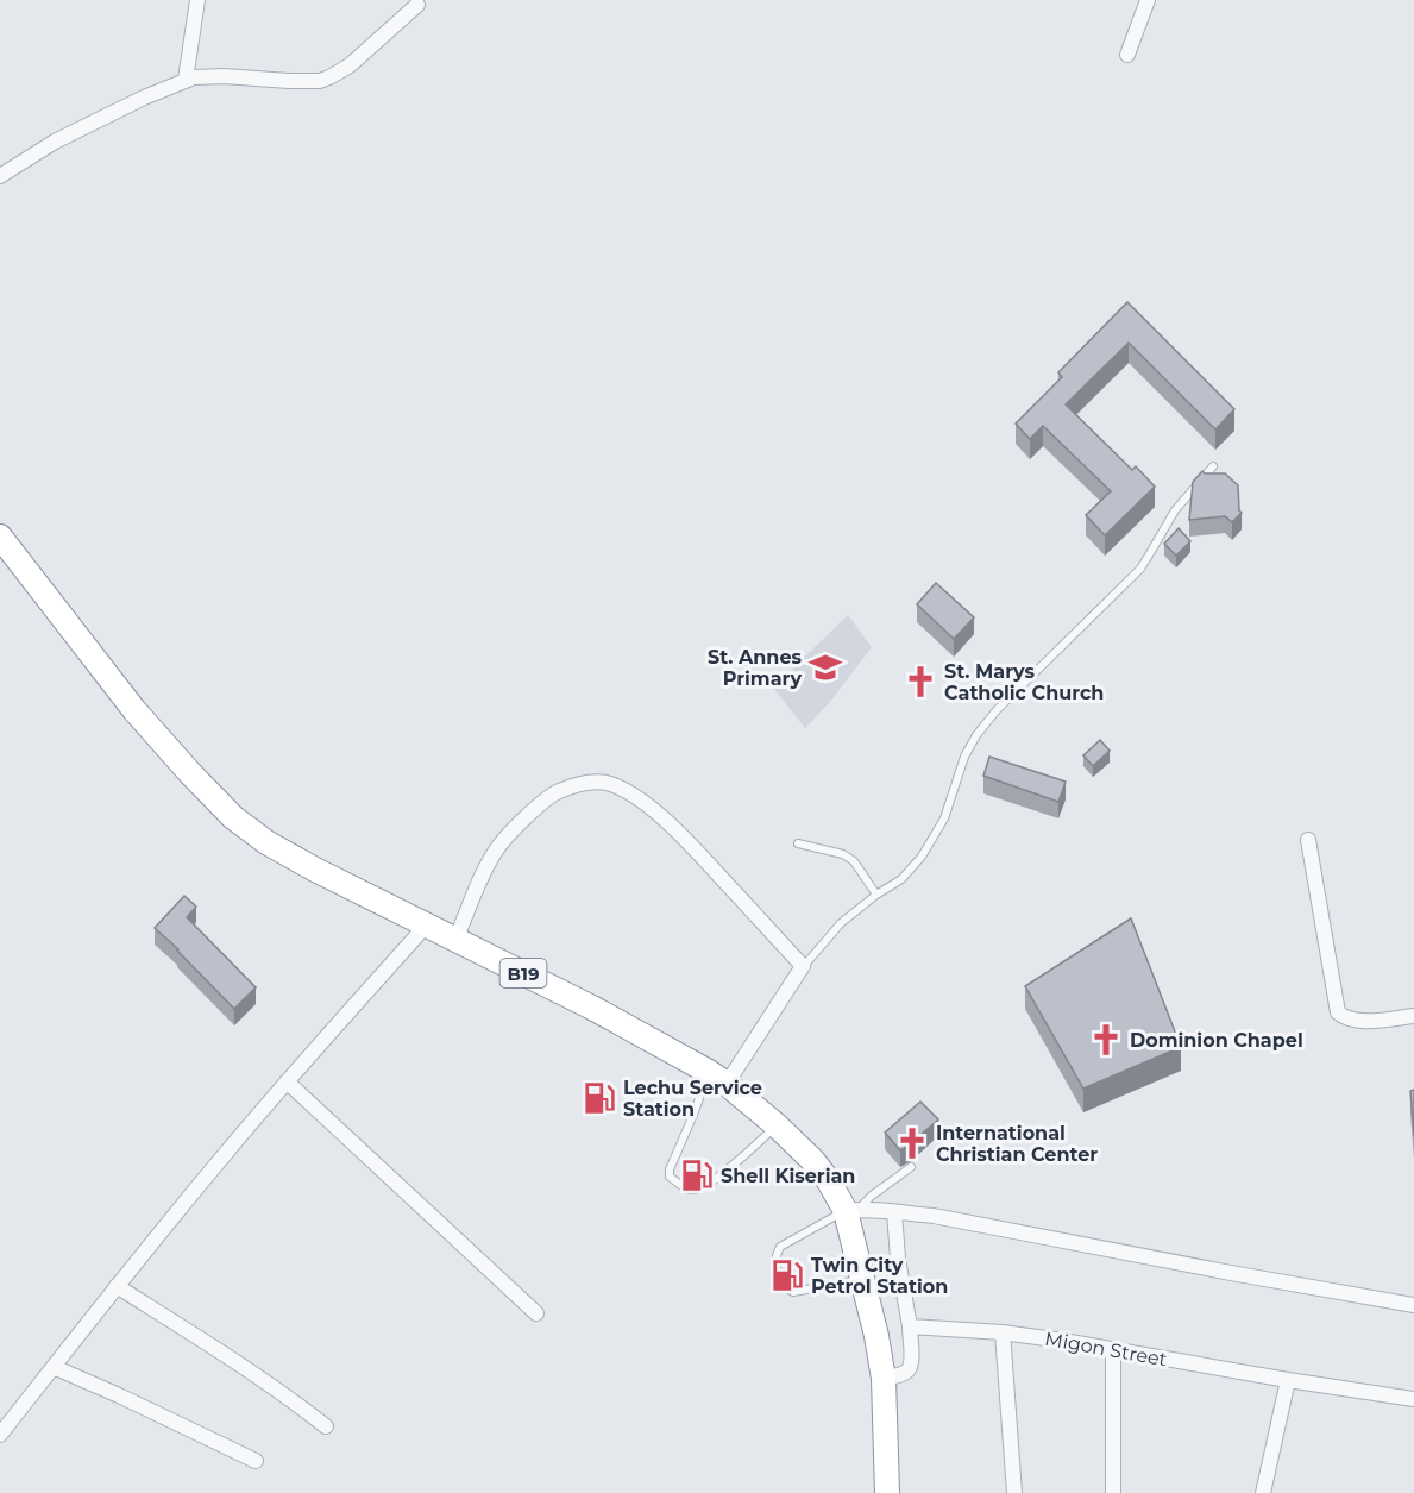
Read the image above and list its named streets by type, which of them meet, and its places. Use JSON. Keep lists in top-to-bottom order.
{
  "streets": {
    "highway": ["B19"],
    "street": ["Migon Street"]
  },
  "places": {
    "school or university": ["St. Annes Primary"],
    "church": ["St. Marys Catholic Church", "Dominion Chapel", "International Christian Center"],
    "fuel station": ["Lechu Service Station", "Shell Kiserian", "Twin City Petrol Station"]
  }
}
